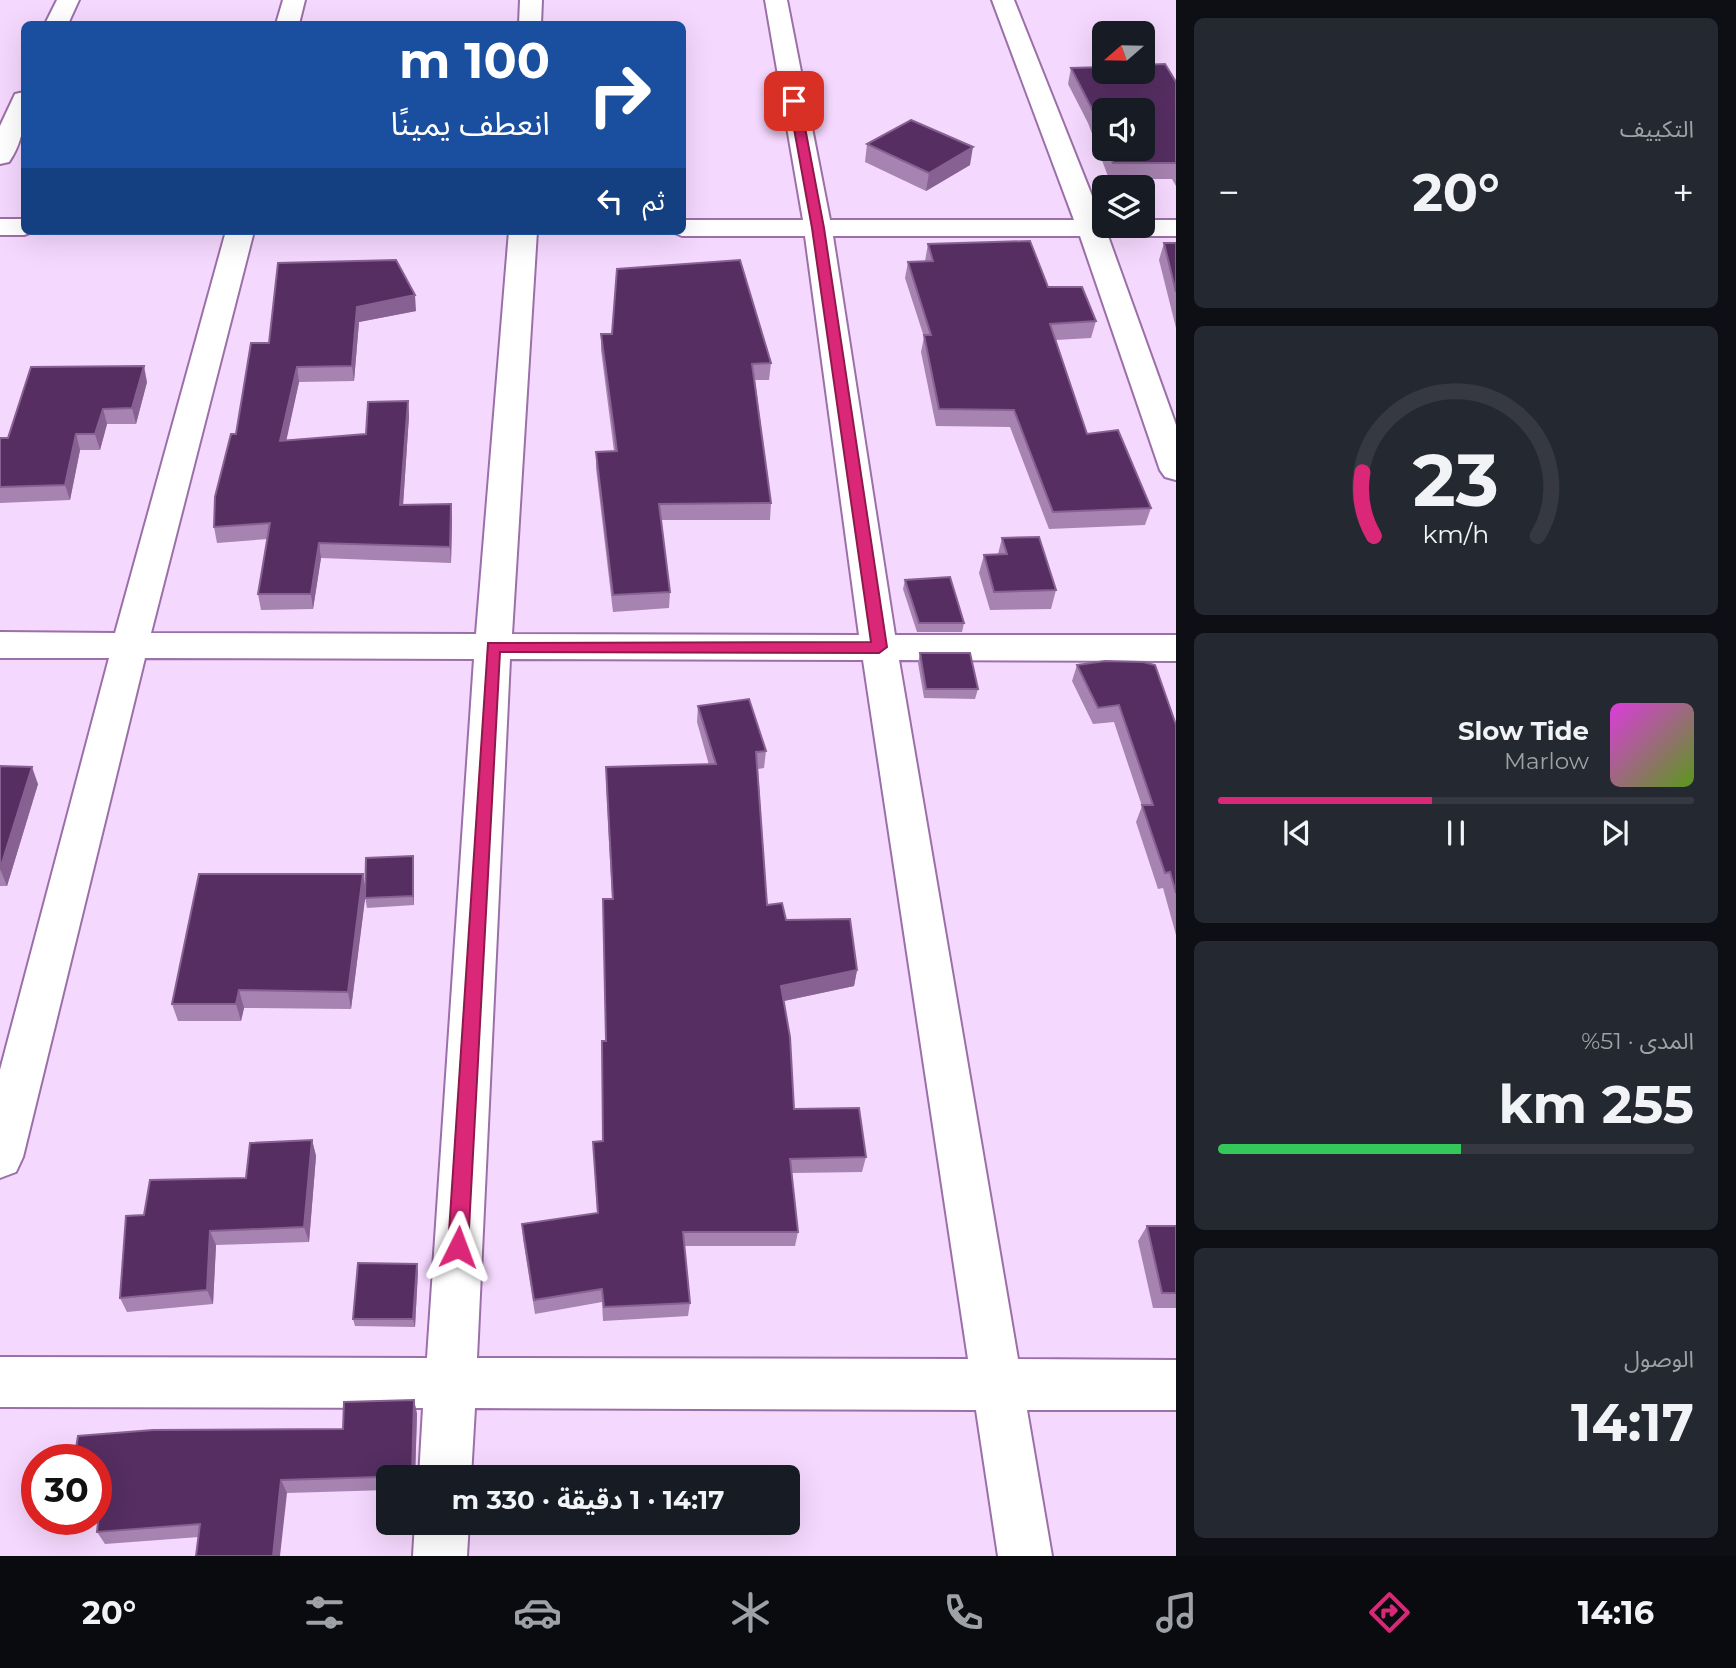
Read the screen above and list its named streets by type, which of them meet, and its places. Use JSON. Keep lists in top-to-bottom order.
{
  "north": "left",
  "page": {
    "tile": [
      "التكييف",
      ["المدى · 51%", "255 km"],
      ["الوصول", "14:17"]
    ],
    "turn": ["100 m", "انعطف يمينًا"],
    "heat": ["−", "20°", "+"],
    "then": "ثم",
    "song": ["Slow Tide", "Marlow"],
    "limit": "30",
    "trip": "14:17 · 1 دقيقة · 330 m",
    "tabs": ["14:16", "20°"],
    "gauge": ["23", "km/h"]
  }
}
